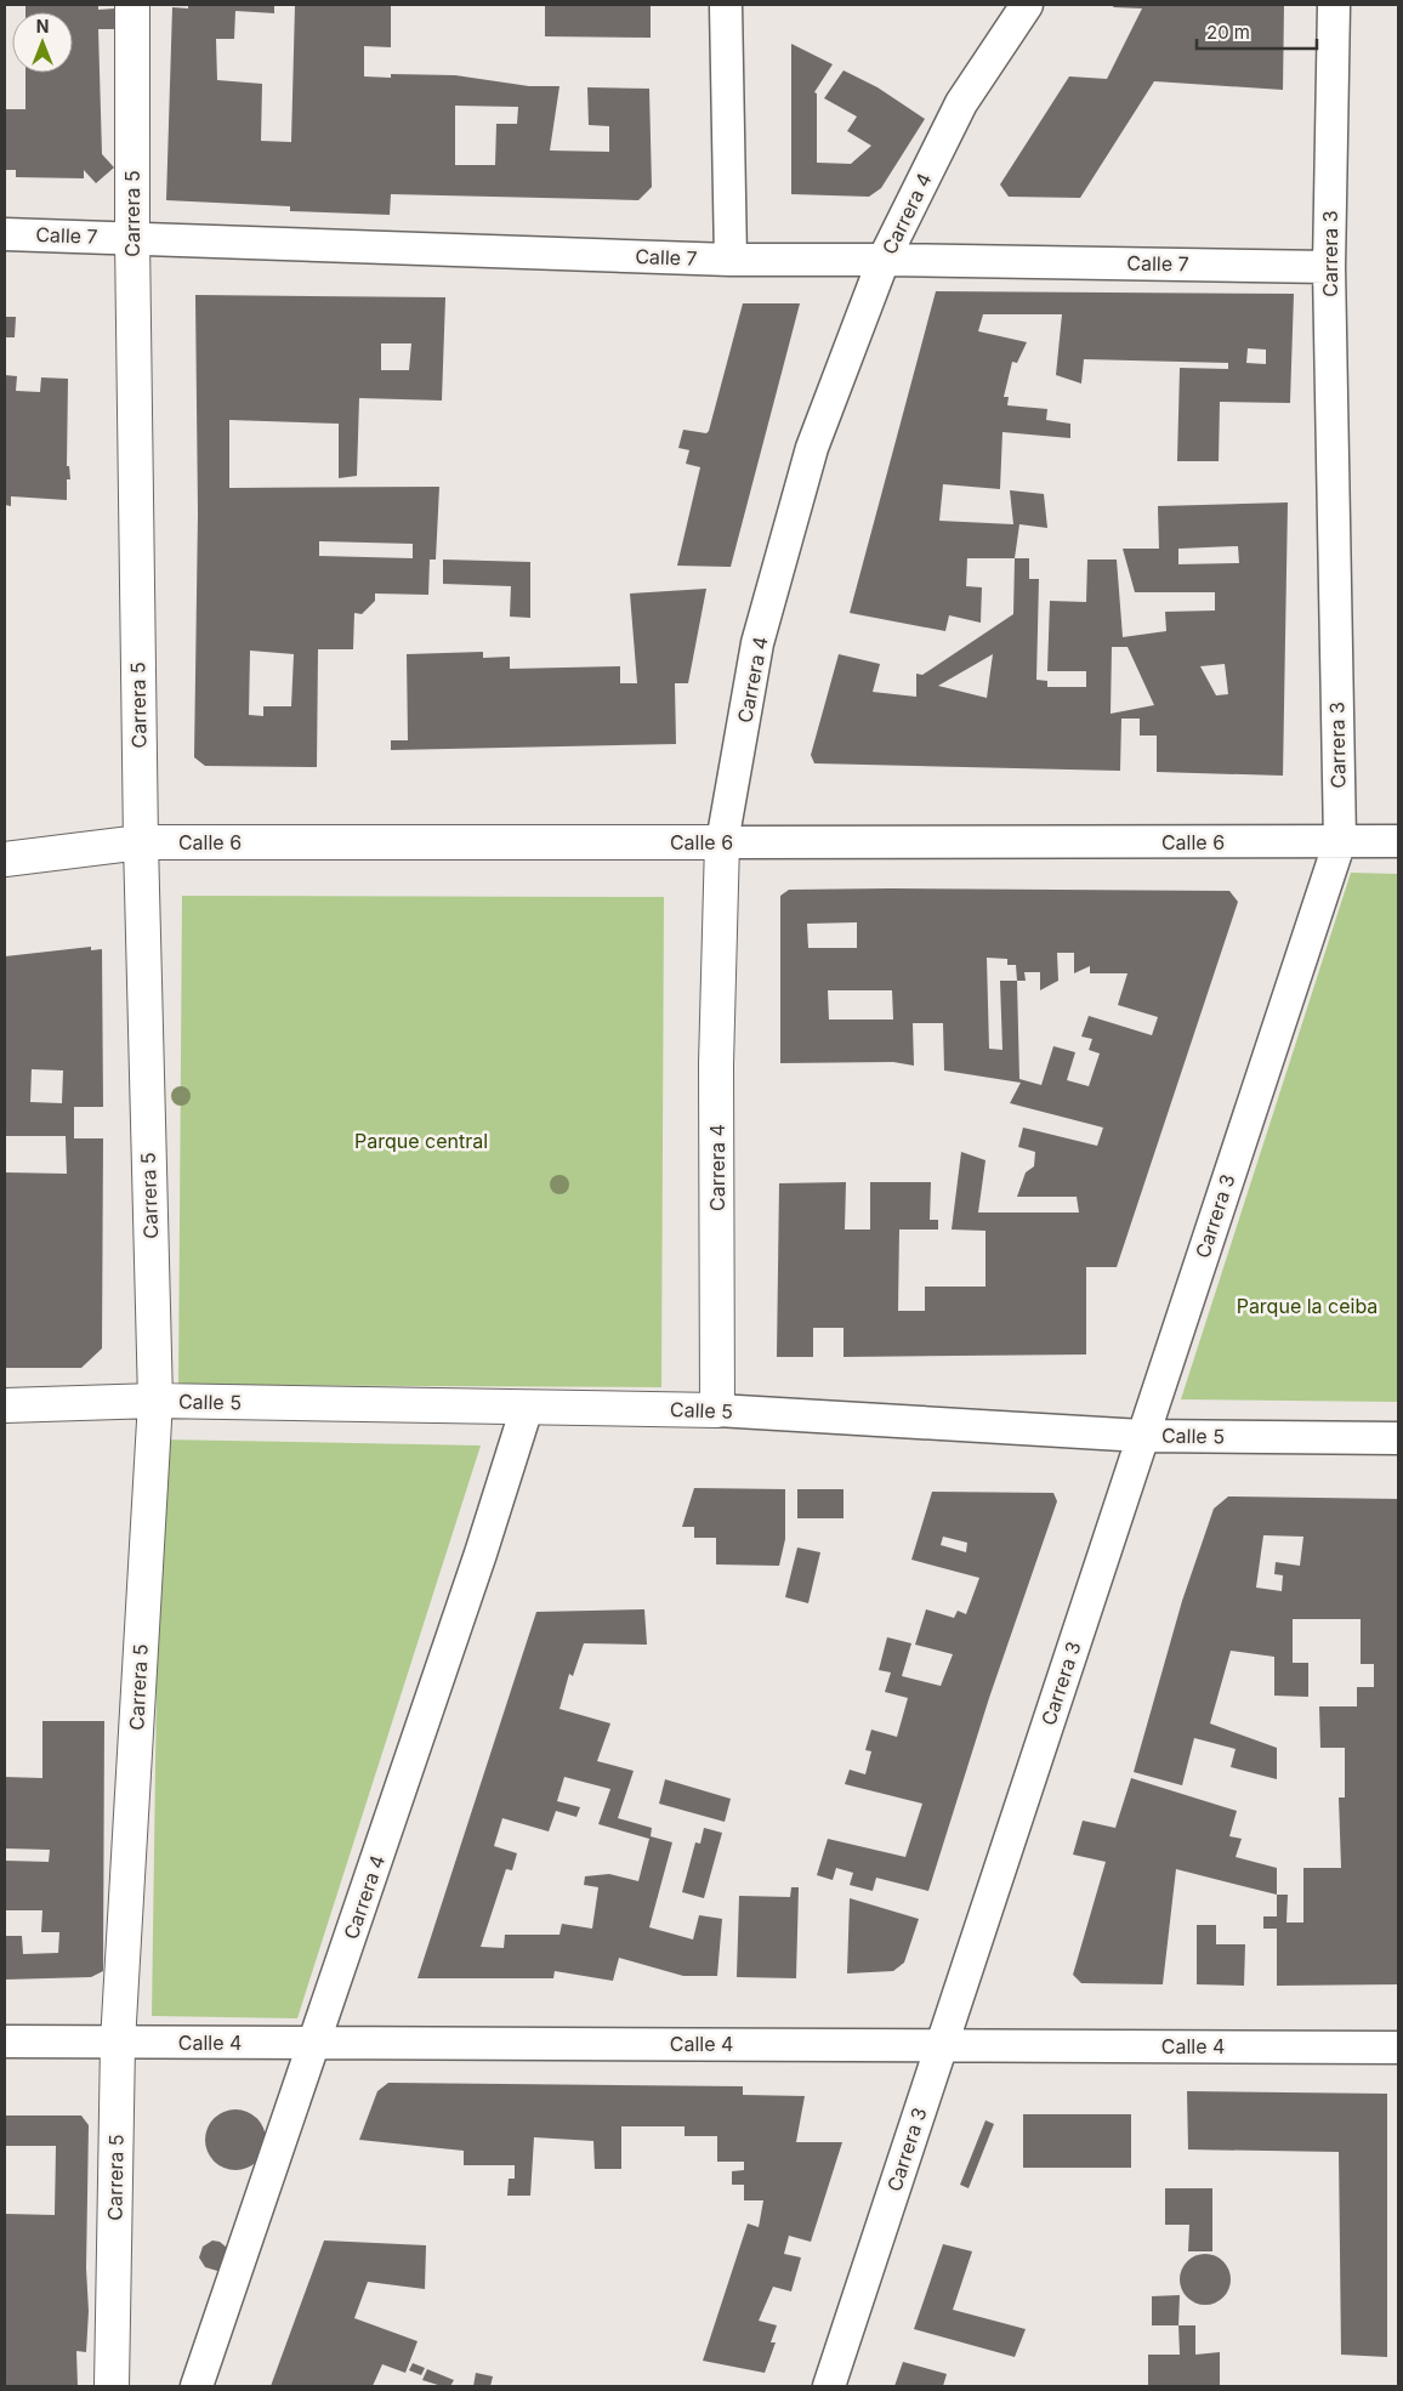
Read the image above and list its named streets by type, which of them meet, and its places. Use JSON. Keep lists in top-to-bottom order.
{
  "streets": {
    "street": [
      "Carrera 5",
      "Carrera 4",
      "Calle 7",
      "Carrera 3",
      "Calle 6",
      "Calle 5",
      "Calle 4"
    ]
  },
  "crossings": [
    ["Carrera 5", "Calle 7"],
    ["Carrera 5", "Calle 6"],
    ["Carrera 5", "Calle 5"],
    ["Carrera 5", "Calle 4"],
    ["Carrera 4", "Calle 7"],
    ["Carrera 4", "Calle 6"],
    ["Carrera 4", "Calle 5"],
    ["Carrera 4", "Calle 4"],
    ["Calle 7", "Carrera 3"],
    ["Carrera 3", "Calle 6"],
    ["Carrera 3", "Calle 5"],
    ["Carrera 3", "Calle 4"]
  ],
  "parks": ["Parque central", "Parque la ceiba"],
  "scale_bar": "20 m",
  "north": "top"
}
